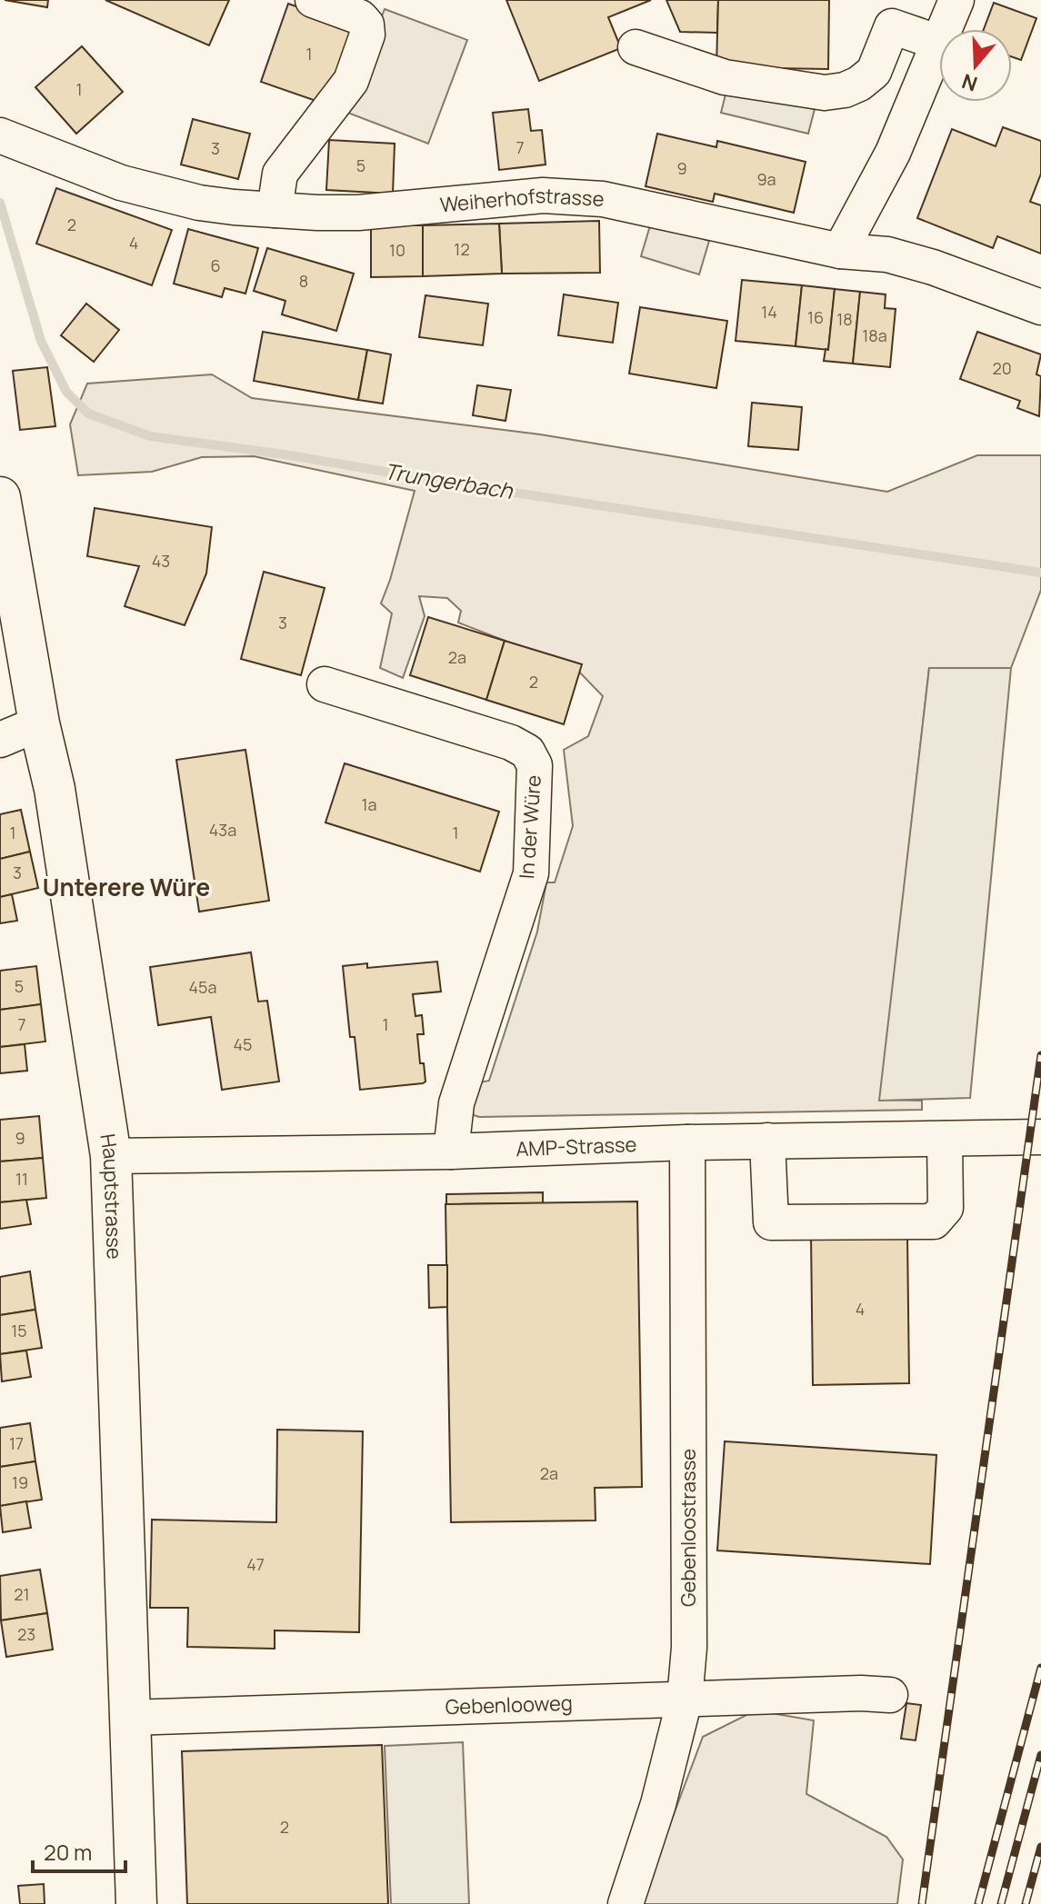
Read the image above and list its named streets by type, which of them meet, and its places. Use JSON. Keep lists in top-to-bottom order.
{
  "streets": {
    "main road": ["Hauptstrasse"],
    "street": [
      "Weiherhofstrasse",
      "In der Würe",
      "AMP-Strasse",
      "Gebenloostrasse",
      "Gebenlooweg"
    ]
  },
  "crossings": [
    ["In der Würe", "AMP-Strasse"],
    ["AMP-Strasse", "Hauptstrasse"],
    ["AMP-Strasse", "Gebenloostrasse"],
    ["Hauptstrasse", "Gebenlooweg"],
    ["Gebenloostrasse", "Gebenlooweg"]
  ],
  "districts": ["Unterere Würe"],
  "water": ["Trungerbach"],
  "house_numbers": [
    "1",
    "1",
    "7",
    "3",
    "5",
    "9",
    "9a",
    "2",
    "4",
    "12",
    "10",
    "6",
    "8",
    "14",
    "16",
    "18",
    "18a",
    "20",
    "43",
    "3",
    "2a",
    "2",
    "1a",
    "43a",
    "1",
    "1",
    "3",
    "5",
    "45a",
    "7",
    "1",
    "45",
    "9",
    "11",
    "4",
    "15",
    "17",
    "2a",
    "19",
    "47",
    "21",
    "23",
    "2"
  ],
  "scale_bar": "20 m",
  "north": "bottom"
}
